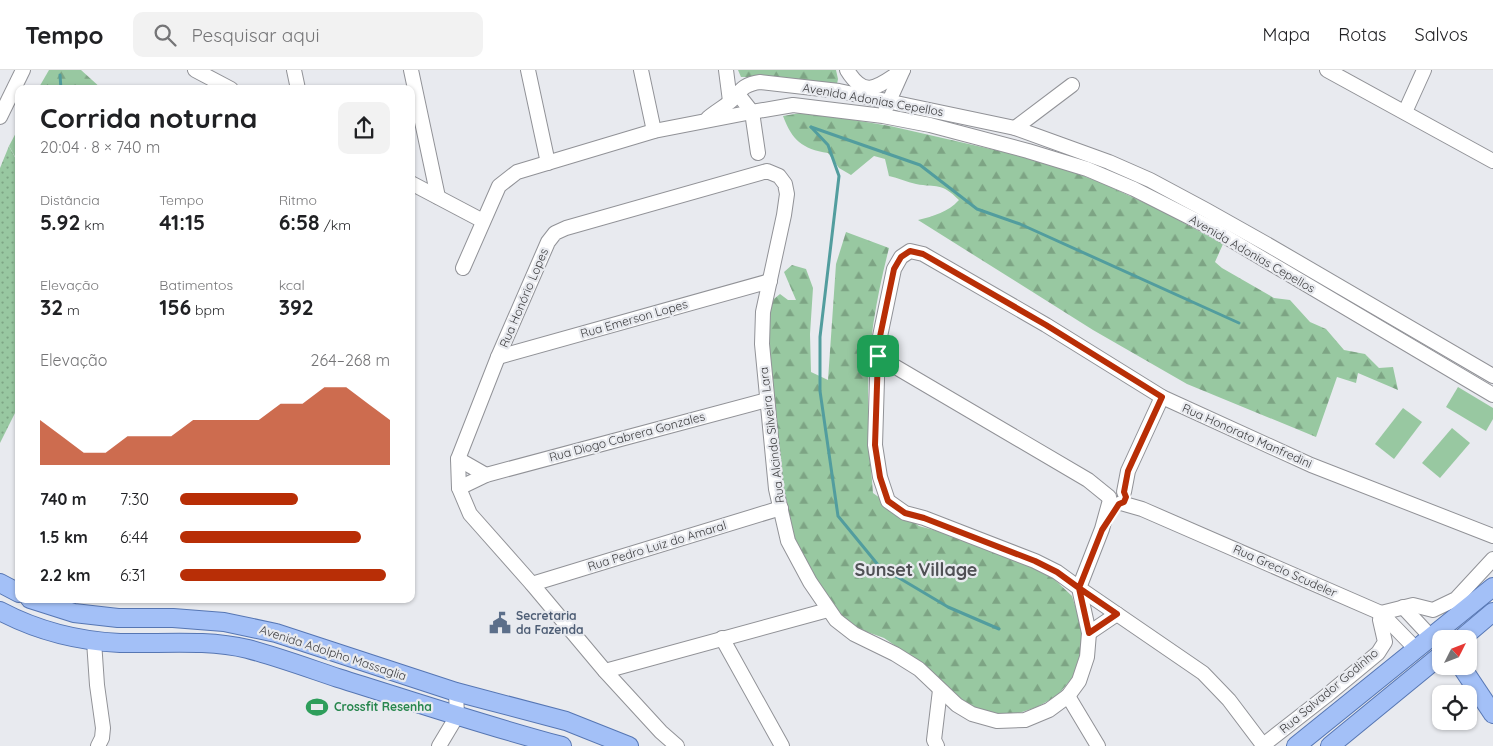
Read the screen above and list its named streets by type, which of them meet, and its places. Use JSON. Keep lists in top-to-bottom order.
{
  "streets": {
    "main road": ["Avenida Adolpho Massaglia"],
    "street": [
      "Avenida Adonias Cepellos",
      "Rua Honório Lopes",
      "Rua Emerson Lopes",
      "Rua Alcindo Silveira Lara",
      "Rua Honorato Manfredini",
      "Rua Diogo Cabrera Gonzales",
      "Rua Pedro Luiz do Amaral",
      "Rua Grecio Scudeler",
      "Rua Salvador Godinho"
    ]
  },
  "crossings": [
    ["Rua Honório Lopes", "Rua Emerson Lopes"],
    ["Rua Honório Lopes", "Rua Alcindo Silveira Lara"],
    ["Rua Honório Lopes", "Rua Diogo Cabrera Gonzales"],
    ["Rua Emerson Lopes", "Rua Alcindo Silveira Lara"],
    ["Rua Alcindo Silveira Lara", "Rua Diogo Cabrera Gonzales"],
    ["Rua Alcindo Silveira Lara", "Rua Pedro Luiz do Amaral"],
    ["Rua Grecio Scudeler", "Rua Salvador Godinho"]
  ],
  "districts": ["Sunset Village"],
  "places": {
    "public building": ["Secretaria da Fazenda"],
    "sports": ["Crossfit Resenha"]
  },
  "north": "top right",
  "page": {
    "header": "Tempo",
    "search": "Pesquisar aqui",
    "nav": ["Mapa", "Rotas", "Salvos"],
    "heading": ["Corrida noturna", "20:04 · 8 × 740 m"],
    "stats": [
      ["Distância", "5.92 km"],
      ["Tempo", "41:15"],
      ["Ritmo", "6:58 /km"],
      ["Elevação", "32 m"],
      ["Batimentos", "156 bpm"],
      ["kcal", "392"]
    ],
    "chart": ["Elevação", "264–268 m"],
    "list": [
      {
        "name": "740 m",
        "note": "7:30"
      },
      {
        "name": "1.5 km",
        "note": "6:44"
      },
      {
        "name": "2.2 km",
        "note": "6:31"
      }
    ]
  }
}
